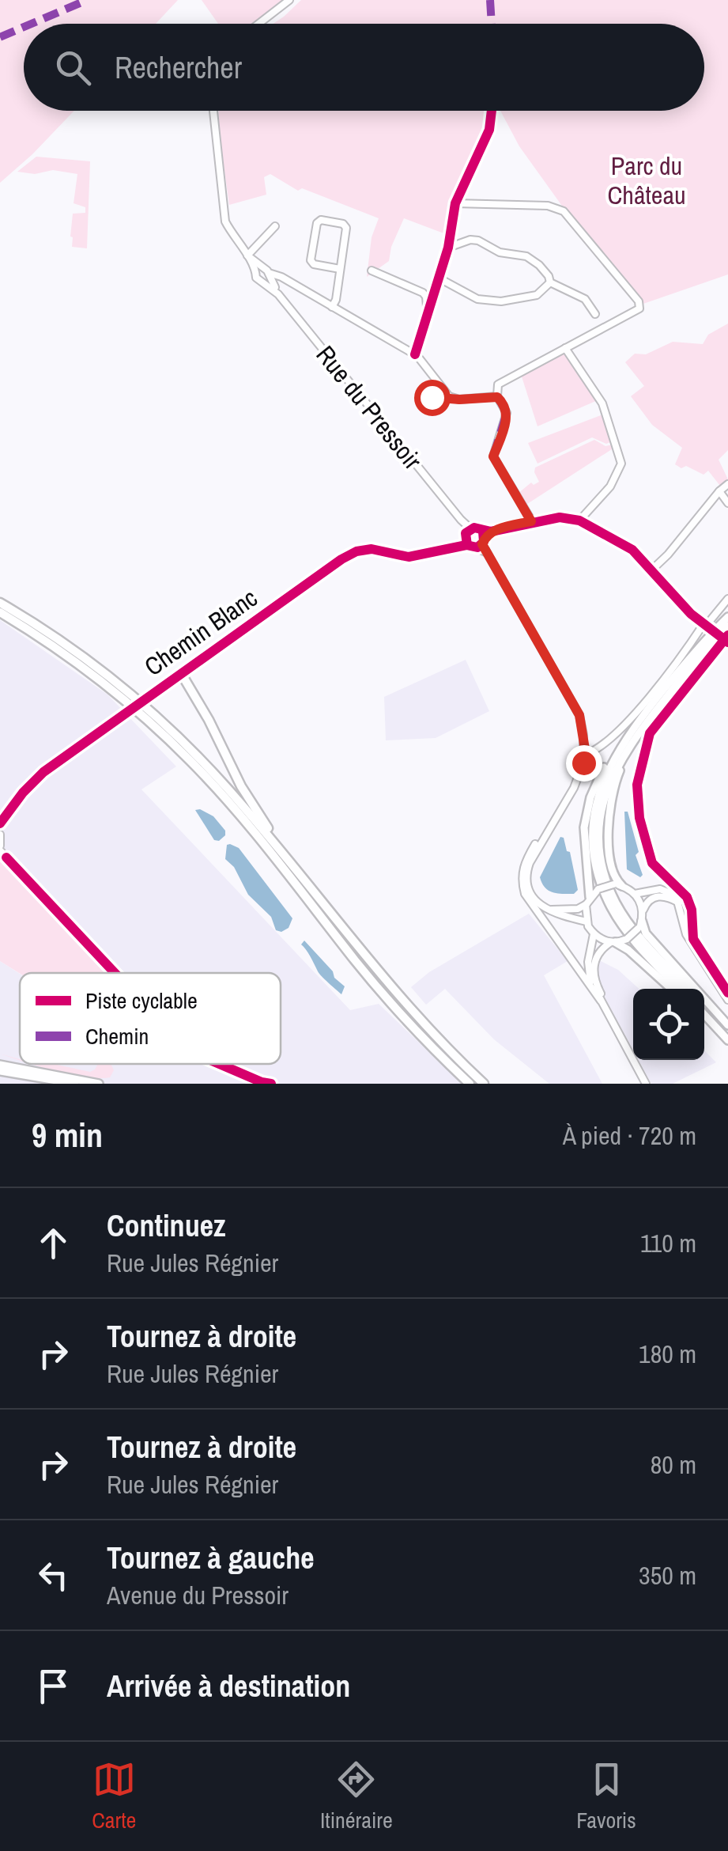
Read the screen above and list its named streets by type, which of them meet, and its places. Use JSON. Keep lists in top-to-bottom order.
{
  "streets": {
    "street": ["Rue du Pressoir", "Chemin Blanc"]
  },
  "crossings": [
    ["Rue du Pressoir", "Chemin Blanc"]
  ],
  "parks": ["Parc du Château"],
  "legend": ["Piste cyclable", "Chemin"],
  "page": {
    "search": "Rechercher",
    "heading": ["9 min", "À pied · 720 m"],
    "list": [
      ["Continuez", "Rue Jules Régnier", "110 m"],
      ["Tournez à droite", "Rue Jules Régnier", "180 m"],
      ["Tournez à droite", "Rue Jules Régnier", "80 m"],
      ["Tournez à gauche", "Avenue du Pressoir", "350 m"],
      "Arrivée à destination"
    ],
    "nav": ["Carte", "Itinéraire", "Favoris"]
  }
}
